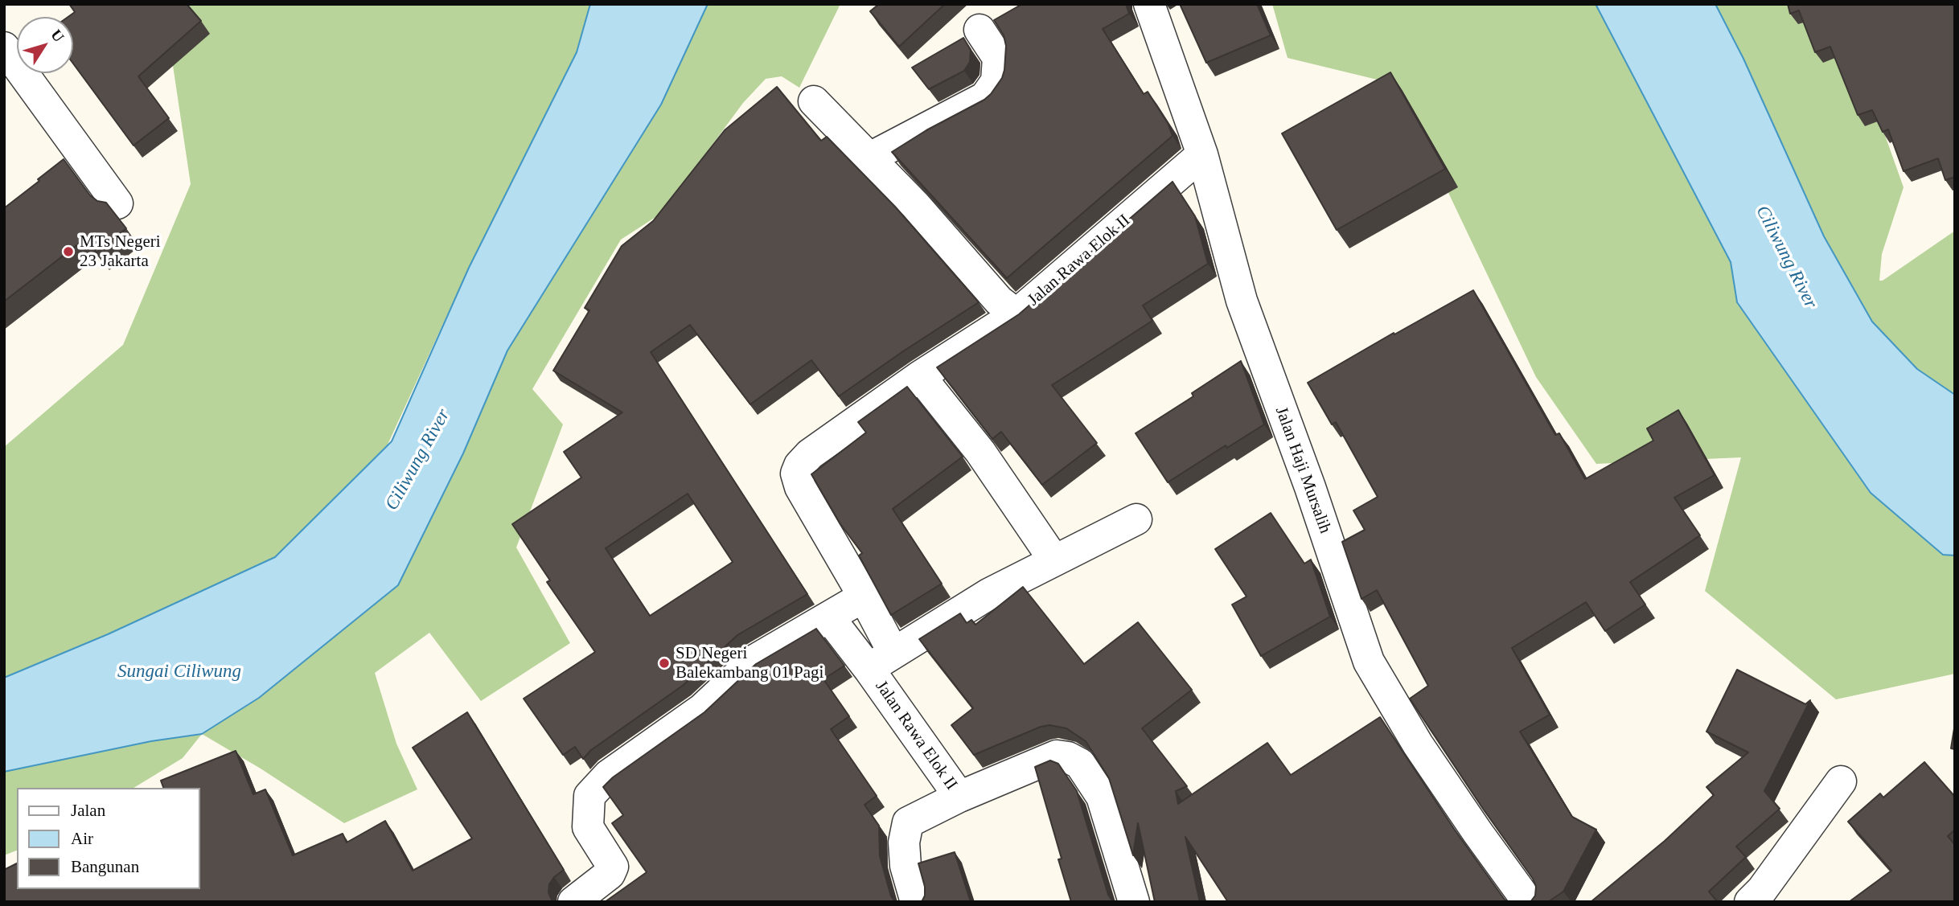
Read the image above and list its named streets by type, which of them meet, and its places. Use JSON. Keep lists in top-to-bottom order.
{
  "streets": {
    "street": ["Jalan Rawa Elok II", "Jalan Haji Mursalih"]
  },
  "crossings": [
    ["Jalan Rawa Elok II", "Jalan Haji Mursalih"]
  ],
  "water": ["Ciliwung River", "Sungai Ciliwung"],
  "places": ["MTs Negeri 23 Jakarta", "SD Negeri Balekambang 01 Pagi"],
  "legend": ["Jalan", "Air", "Bangunan"],
  "north": "top right"
}
